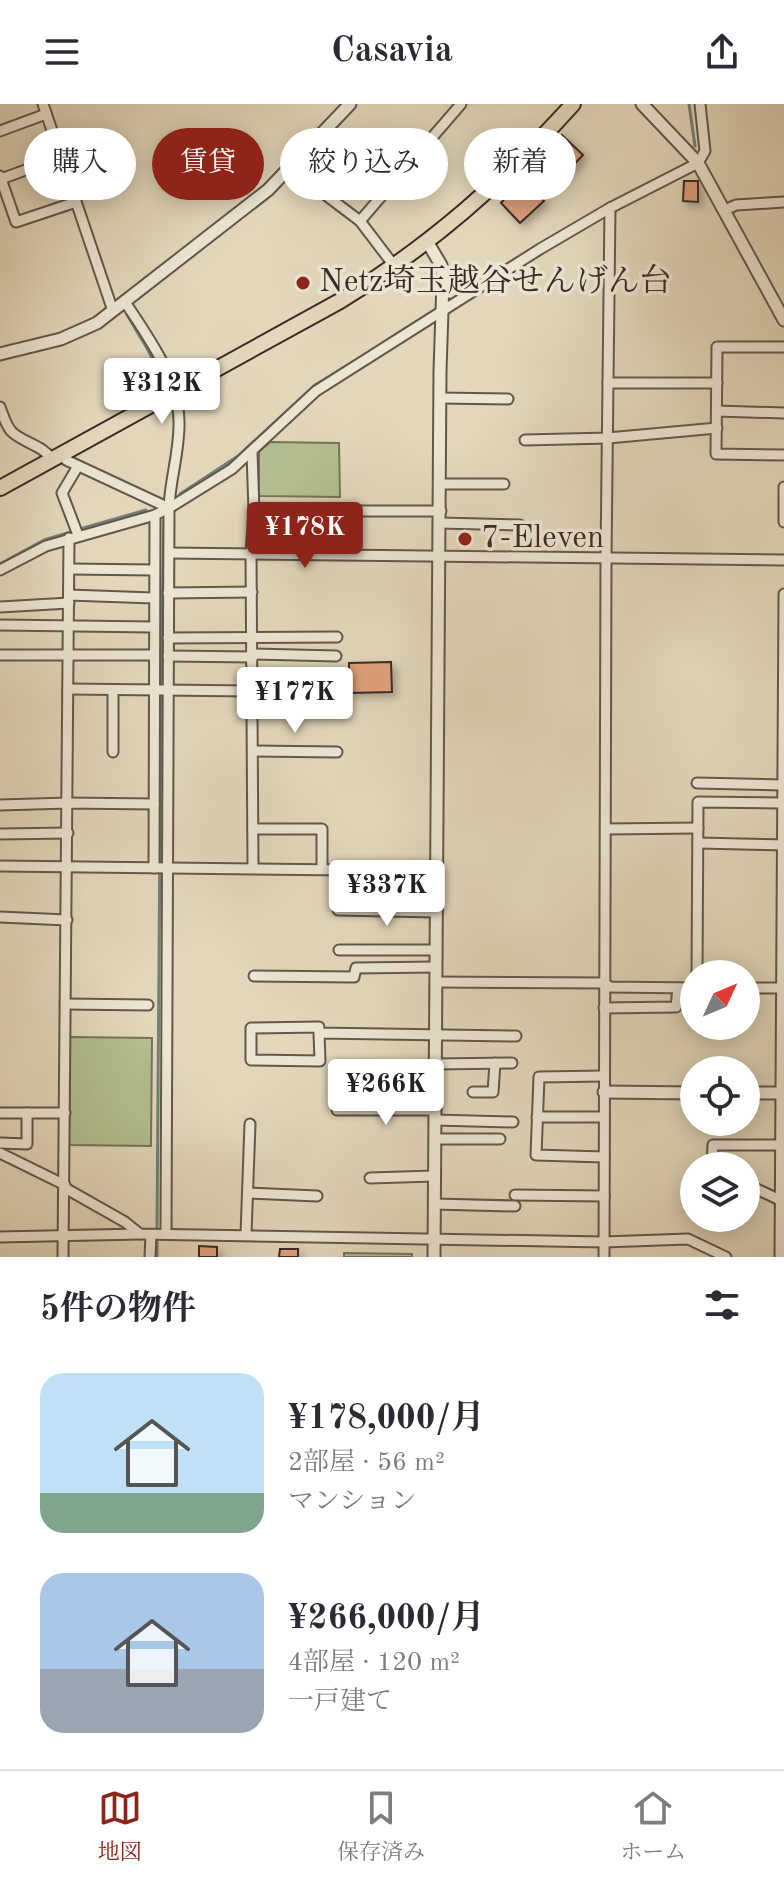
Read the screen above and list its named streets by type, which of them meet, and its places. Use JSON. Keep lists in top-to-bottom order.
{
  "places": ["Netz埼玉越谷せんげん台", "7-Eleven"],
  "north": "top right",
  "page": {
    "header": "Casavia",
    "chip": [
      "購入",
      "賃貸",
      "絞り込み",
      "新着"
    ],
    "price": [
      "¥312K",
      "¥178K",
      "¥177K",
      "¥337K",
      "¥266K"
    ],
    "heading": "5件の物件",
    "list": [
      {
        "name": "¥178,000/月",
        "note": "2部屋 · 56 m² · マンション"
      },
      {
        "name": "¥266,000/月",
        "note": "4部屋 · 120 m² · 一戸建て"
      }
    ],
    "tabs": ["地図", "保存済み", "ホーム"]
  }
}
